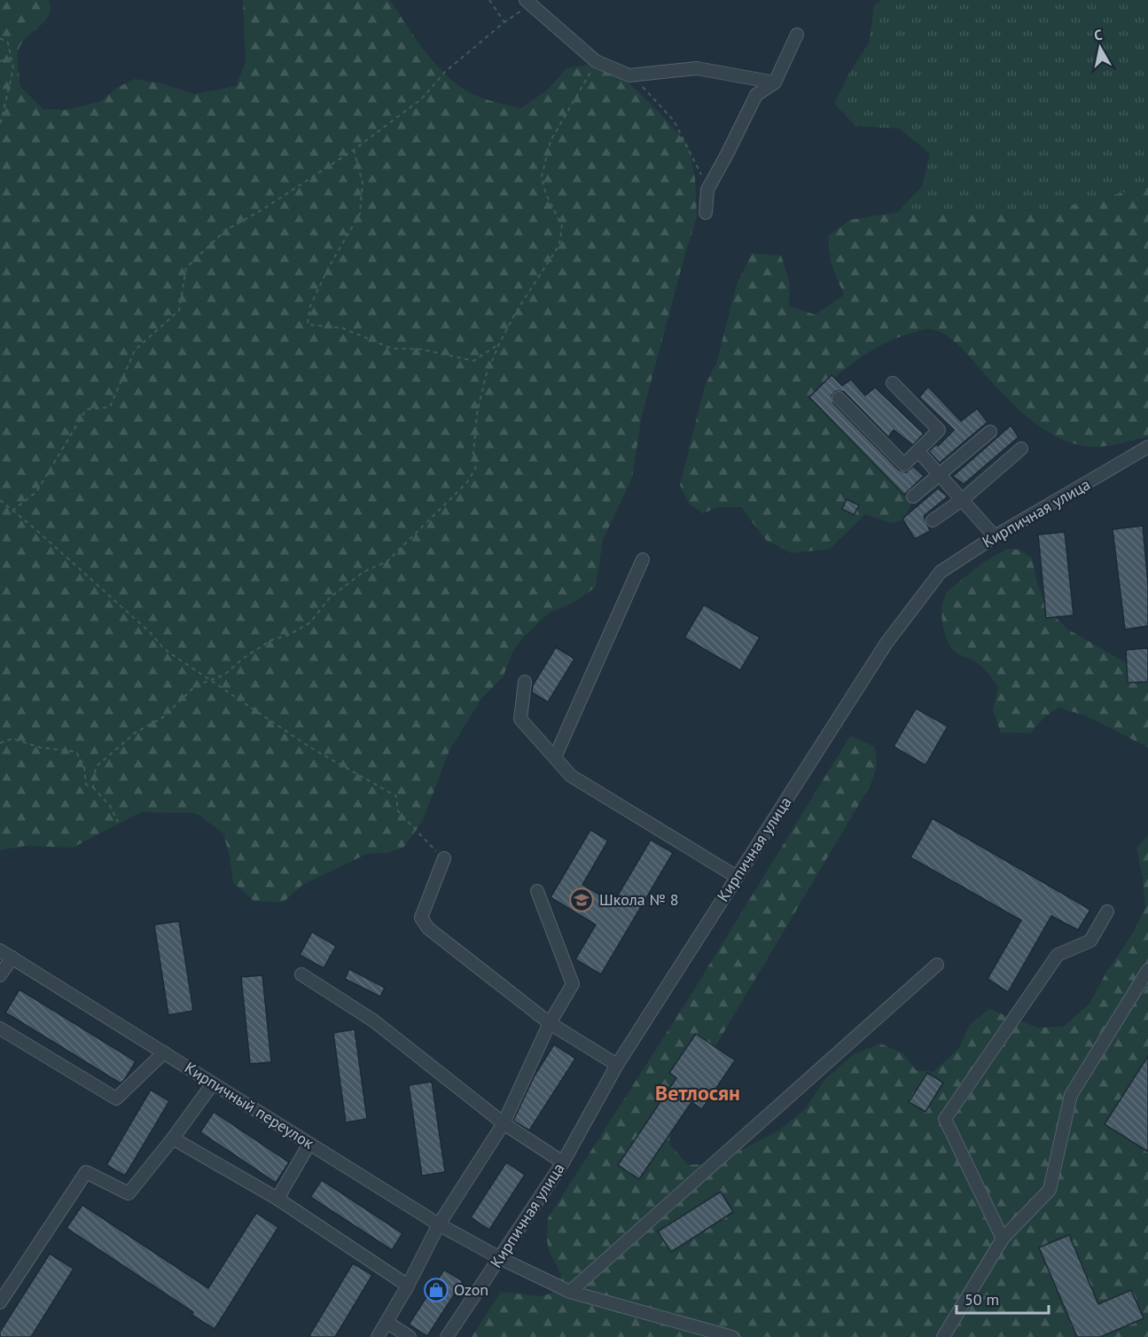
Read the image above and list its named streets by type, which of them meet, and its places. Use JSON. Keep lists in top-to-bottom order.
{
  "streets": {
    "street": ["Кирпичная улица", "Кирпичный переулок"]
  },
  "crossings": [
    ["Кирпичная улица", "Кирпичный переулок"]
  ],
  "districts": ["Ветлосян"],
  "places": {
    "school or university": ["Школа № 8"],
    "shop": ["Ozon"]
  },
  "scale_bar": "50 m",
  "north": "top"
}
